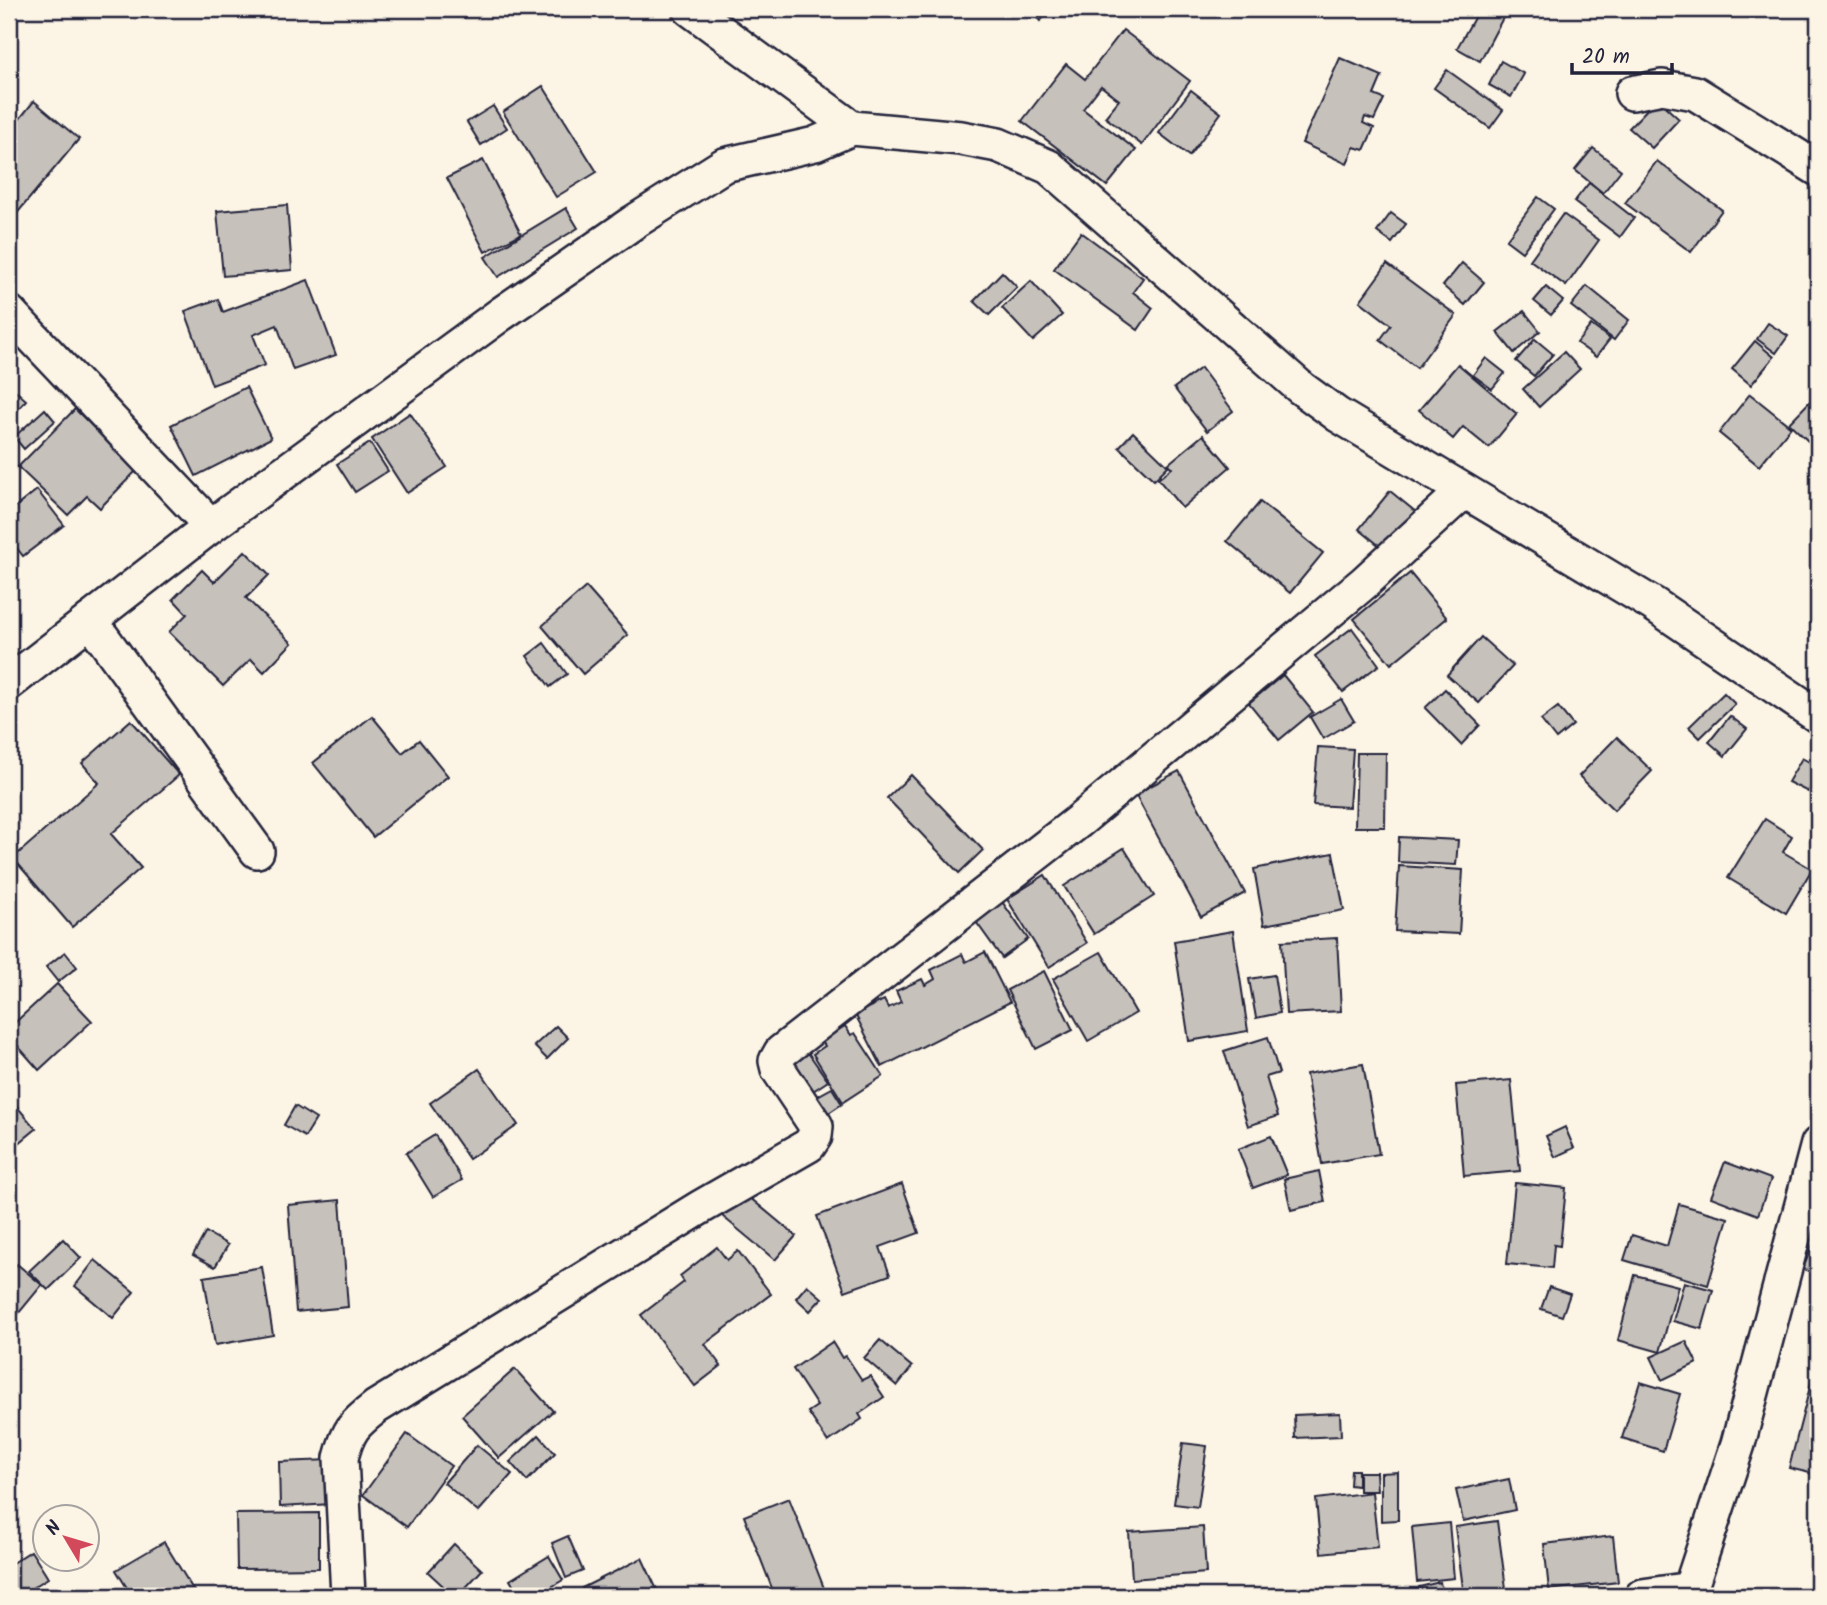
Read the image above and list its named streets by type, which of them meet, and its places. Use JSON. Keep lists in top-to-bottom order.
{
  "scale_bar": "20 m",
  "north": "top left"
}
